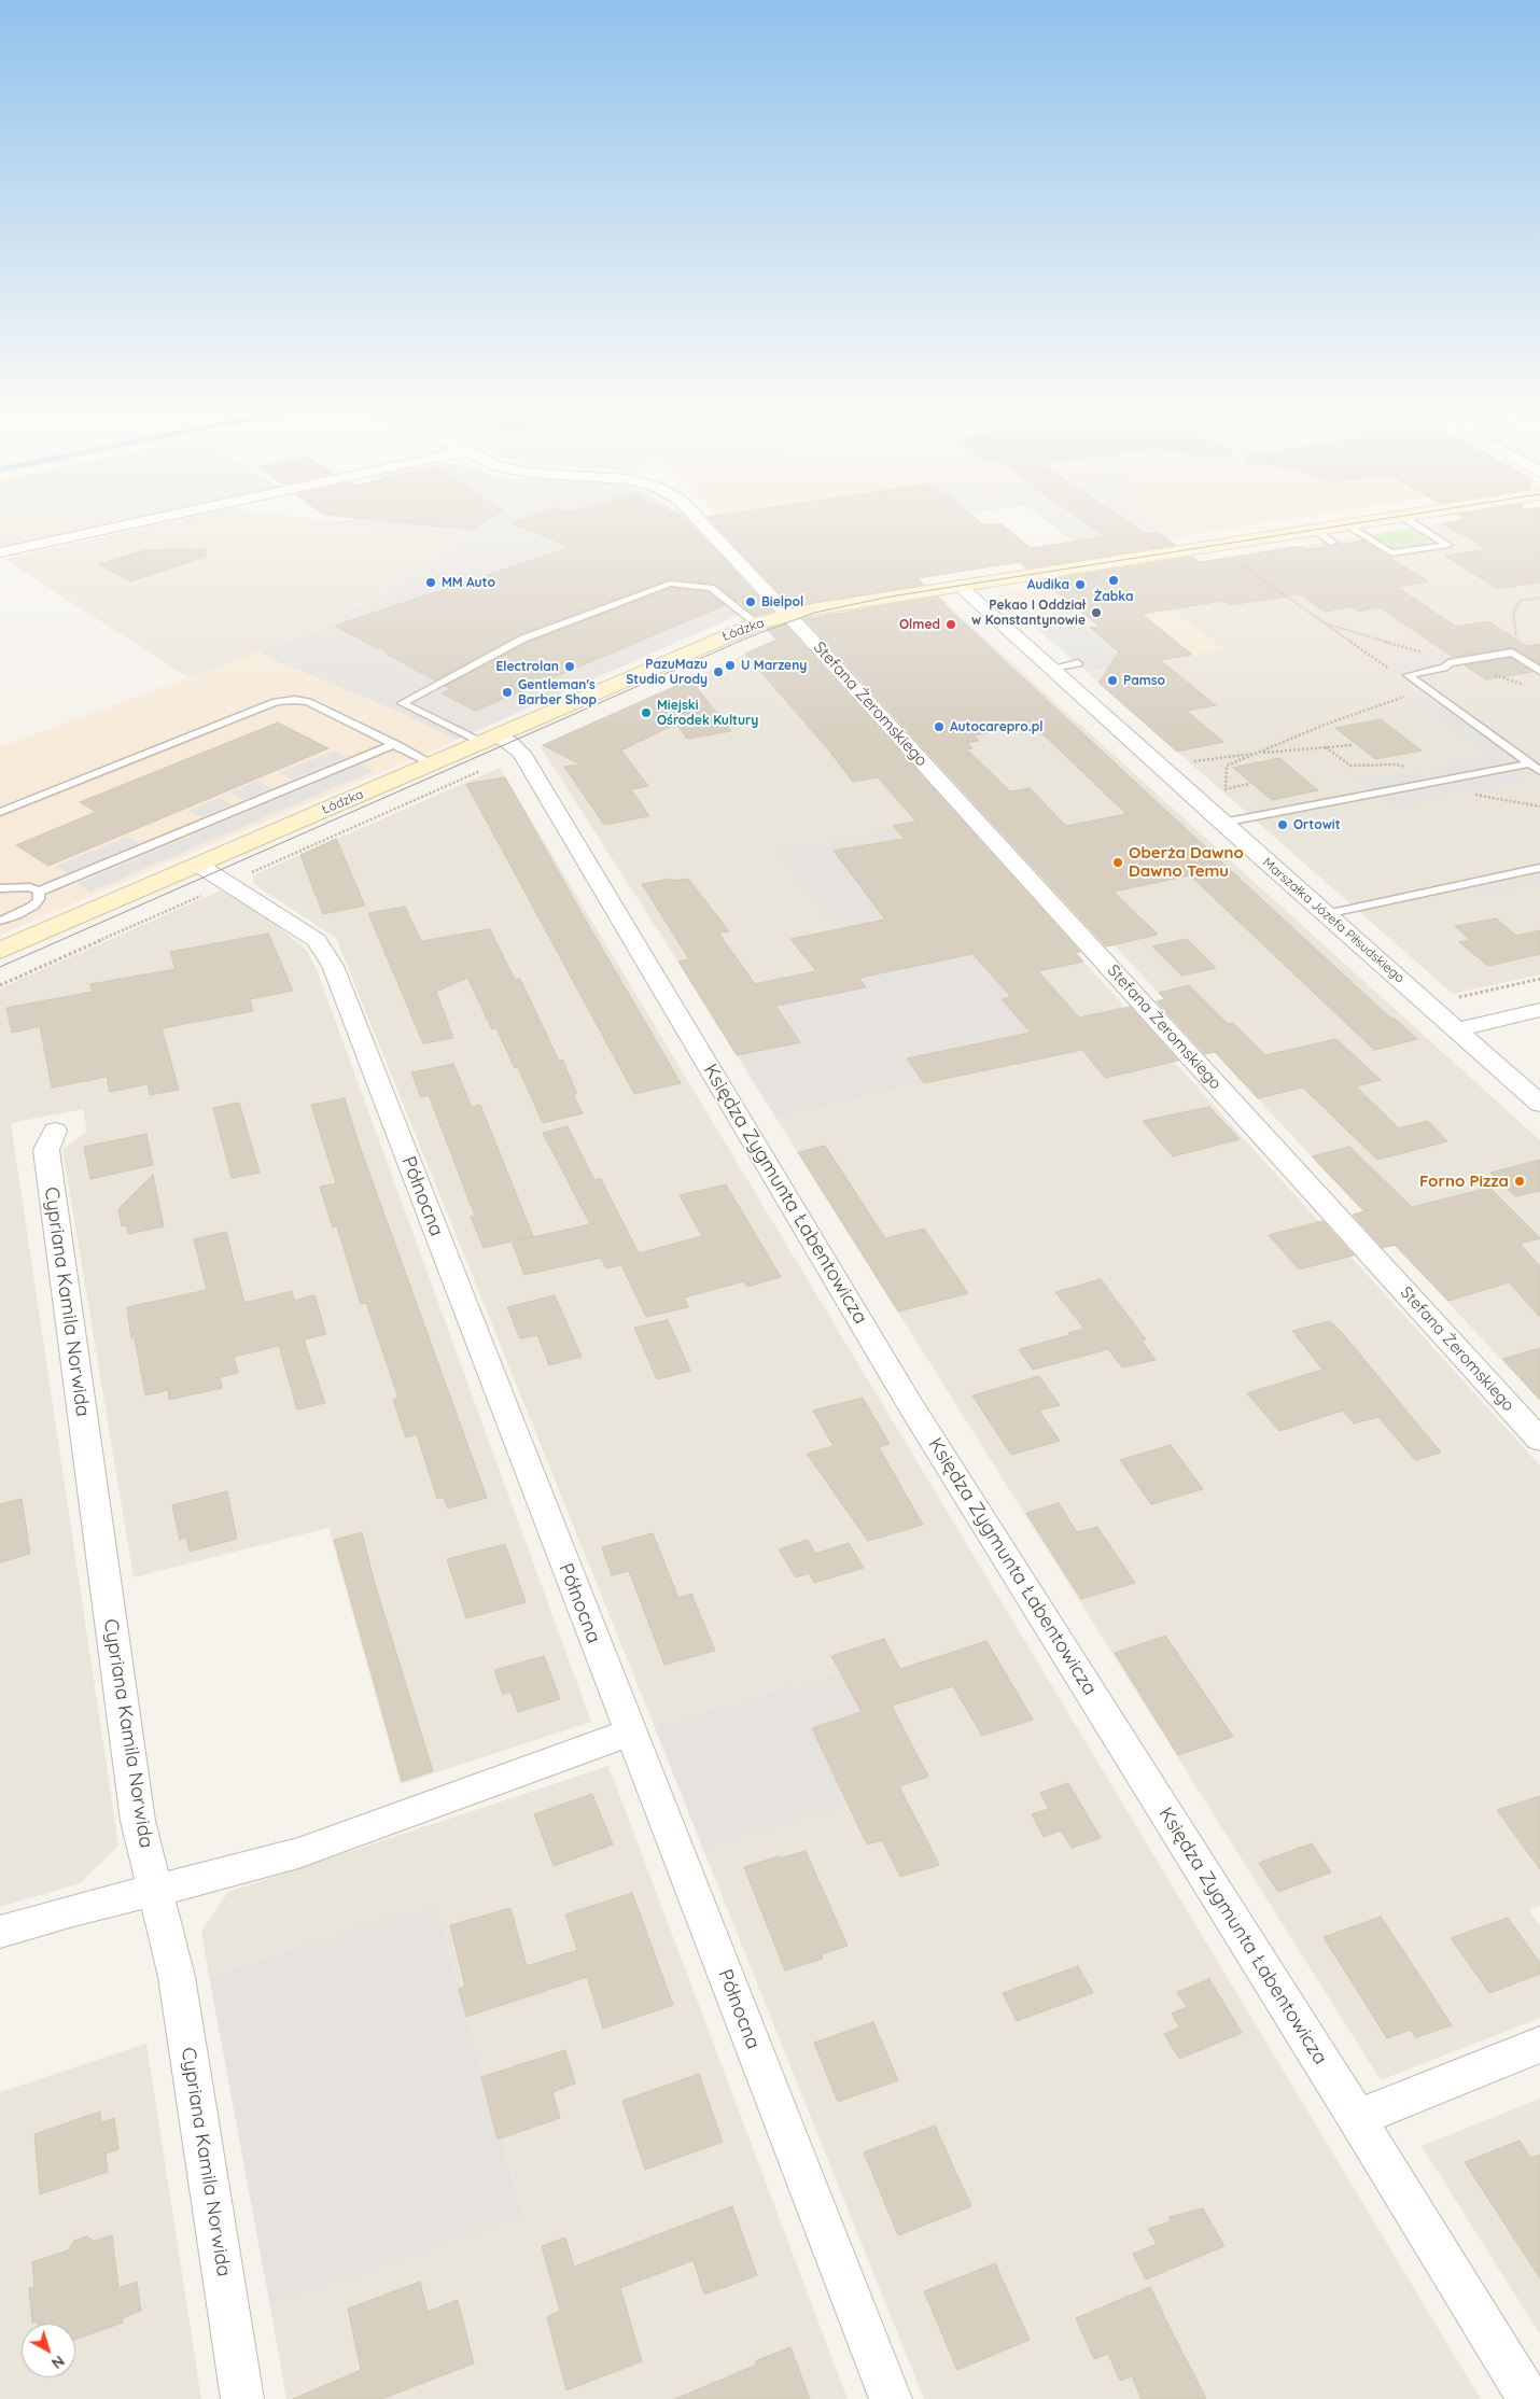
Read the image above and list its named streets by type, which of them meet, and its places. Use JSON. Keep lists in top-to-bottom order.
{
  "streets": {
    "main road": ["Łódzka"],
    "street": [
      "Stefana Żeromskiego",
      "Marszałka Józefa Piłsudskiego",
      "Księdza Zygmunta Łabentowicza",
      "Północna",
      "Cypriana Kamila Norwida"
    ]
  },
  "crossings": [
    ["Łódzka", "Stefana Żeromskiego"],
    ["Łódzka", "Marszałka Józefa Piłsudskiego"],
    ["Łódzka", "Księdza Zygmunta Łabentowicza"],
    ["Łódzka", "Północna"]
  ],
  "places": [
    "Żabka",
    "MM Auto",
    "Audika",
    "Bielpol",
    "Pekao I Oddział w Konstantynowie",
    "Olmed",
    "U Marzeny",
    "Electrolan",
    "PazuMazu Studio Urody",
    "Pamso",
    "Gentleman's Barber Shop",
    "Miejski Ośrodek Kultury",
    "Autocarepro.pl",
    "Ortowit",
    "Oberża Dawno Dawno Temu",
    "Forno Pizza"
  ],
  "north": "bottom right"
}
